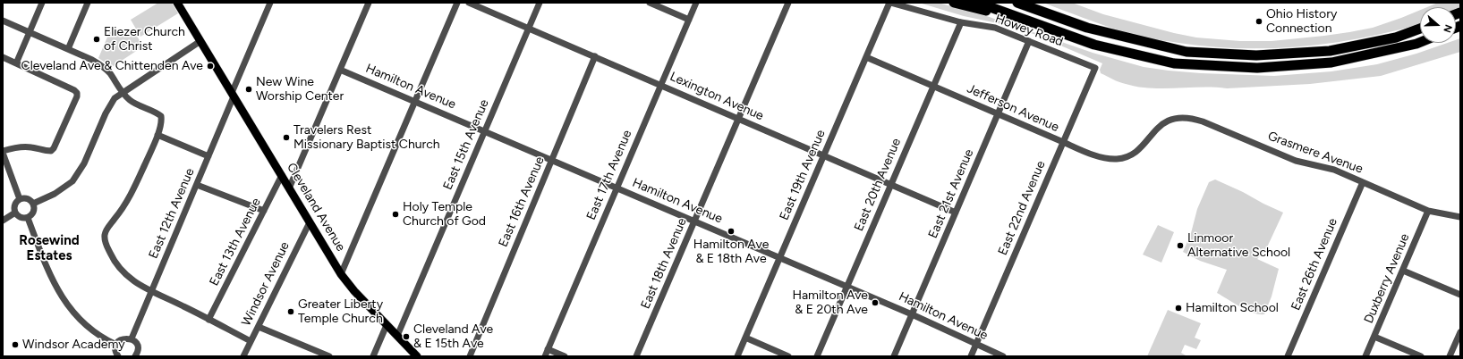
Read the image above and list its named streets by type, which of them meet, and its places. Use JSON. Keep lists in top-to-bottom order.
{
  "streets": {
    "main road": ["Cleveland Avenue"],
    "street": [
      "Howey Road",
      "Hamilton Avenue",
      "Lexington Avenue",
      "Jefferson Avenue",
      "East 15th Avenue",
      "Grasmere Avenue",
      "East 17th Avenue",
      "East 19th Avenue",
      "East 20th Avenue",
      "East 21st Avenue",
      "East 16th Avenue",
      "East 22nd Avenue",
      "East 12th Avenue",
      "East 13th Avenue",
      "East 18th Avenue",
      "East 26th Avenue",
      "Duxberry Avenue",
      "Windsor Avenue"
    ]
  },
  "crossings": [
    ["Howey Road", "East 19th Avenue"],
    ["Howey Road", "East 20th Avenue"],
    ["Howey Road", "East 21st Avenue"],
    ["Howey Road", "East 22nd Avenue"],
    ["Hamilton Avenue", "East 15th Avenue"],
    ["Hamilton Avenue", "East 17th Avenue"],
    ["Hamilton Avenue", "East 19th Avenue"],
    ["Hamilton Avenue", "East 20th Avenue"],
    ["Hamilton Avenue", "East 21st Avenue"],
    ["Hamilton Avenue", "East 16th Avenue"],
    ["Hamilton Avenue", "East 22nd Avenue"],
    ["Hamilton Avenue", "East 18th Avenue"],
    ["Lexington Avenue", "East 15th Avenue"],
    ["Lexington Avenue", "East 17th Avenue"],
    ["Lexington Avenue", "East 19th Avenue"],
    ["Lexington Avenue", "East 20th Avenue"],
    ["Lexington Avenue", "East 21st Avenue"],
    ["Lexington Avenue", "East 16th Avenue"],
    ["Lexington Avenue", "East 18th Avenue"],
    ["Jefferson Avenue", "Grasmere Avenue"],
    ["Jefferson Avenue", "East 19th Avenue"],
    ["Jefferson Avenue", "East 20th Avenue"],
    ["Jefferson Avenue", "East 21st Avenue"],
    ["Jefferson Avenue", "East 22nd Avenue"],
    ["East 15th Avenue", "Cleveland Avenue"],
    ["Grasmere Avenue", "East 26th Avenue"],
    ["Grasmere Avenue", "Duxberry Avenue"],
    ["Cleveland Avenue", "East 12th Avenue"],
    ["Cleveland Avenue", "East 13th Avenue"],
    ["Cleveland Avenue", "Windsor Avenue"]
  ],
  "districts": ["Rosewind Estates"],
  "places": [
    "Ohio History Connection",
    "Eliezer Church of Christ",
    "Cleveland Ave & Chittenden Ave",
    "New Wine Worship Center",
    "Travelers Rest Missionary Baptist Church",
    "Holy Temple Church of God",
    "Hamilton Ave & E 18th Ave",
    "Linmoor Alternative School",
    "Hamilton Ave & E 20th Ave",
    "Hamilton School",
    "Greater Liberty Temple Church",
    "Cleveland Ave & E 15th Ave",
    "Windsor Academy"
  ],
  "north": "right"
}
